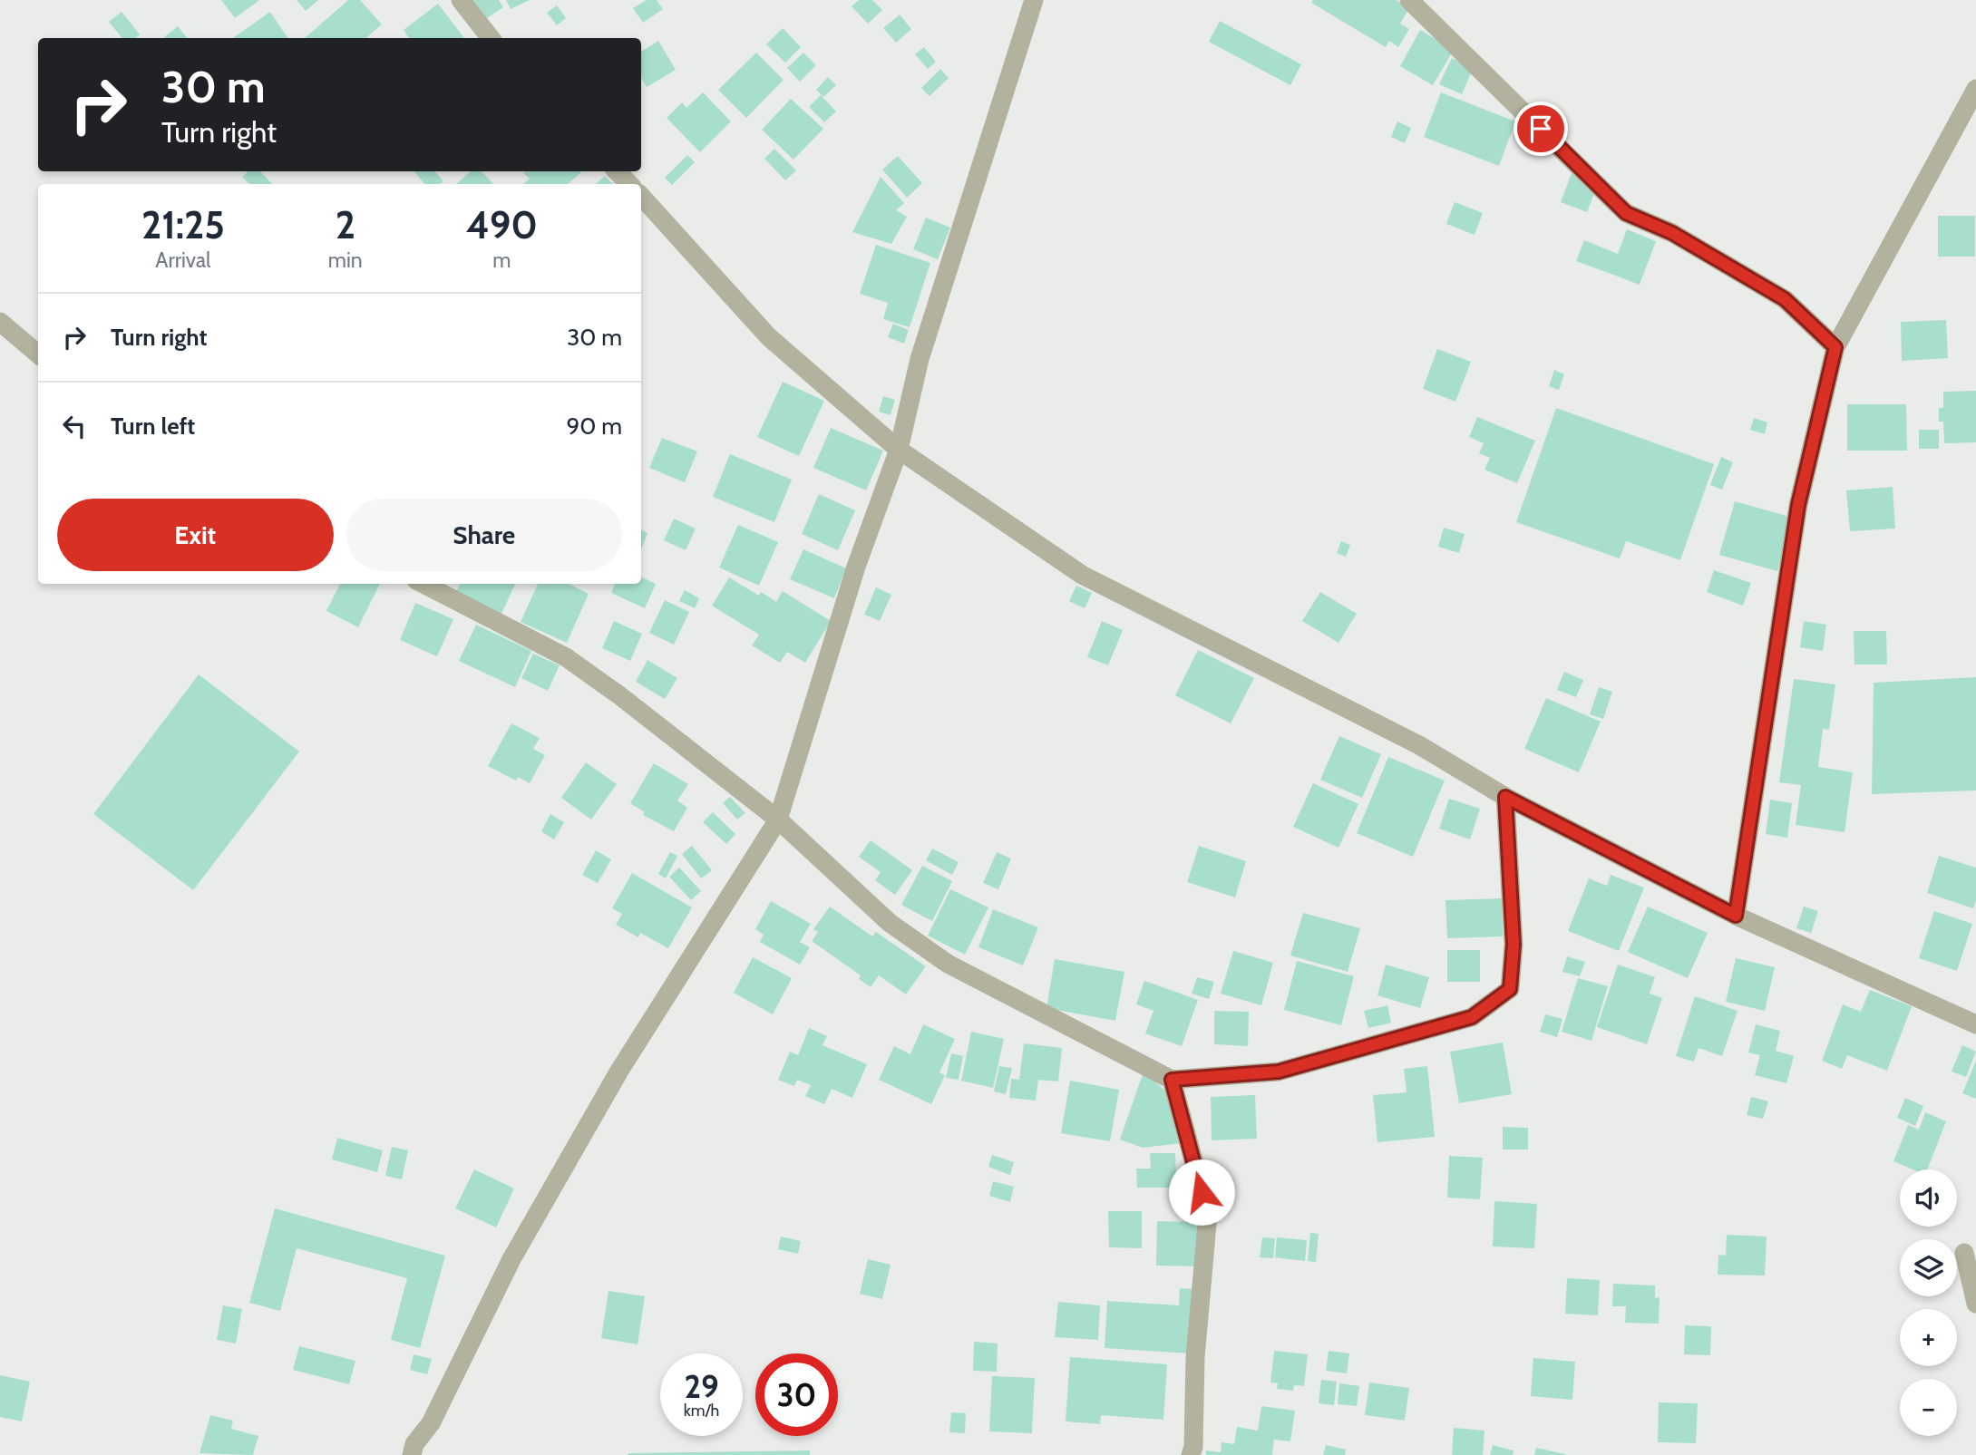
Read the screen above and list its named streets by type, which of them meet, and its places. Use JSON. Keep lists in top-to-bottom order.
{
  "page": {
    "turn": ["30 m", "Turn right"],
    "eta": [
      "21:25",
      "Arrival",
      "2",
      "min",
      "490",
      "m"
    ],
    "list": [
      {
        "name": "Turn right",
        "value": "30 m"
      },
      {
        "name": "Turn left",
        "value": "90 m"
      }
    ],
    "buttons": ["Exit", "Share"],
    "map_buttons": ["+", "−"],
    "speed": "29 km/h",
    "limit": "30"
  }
}
